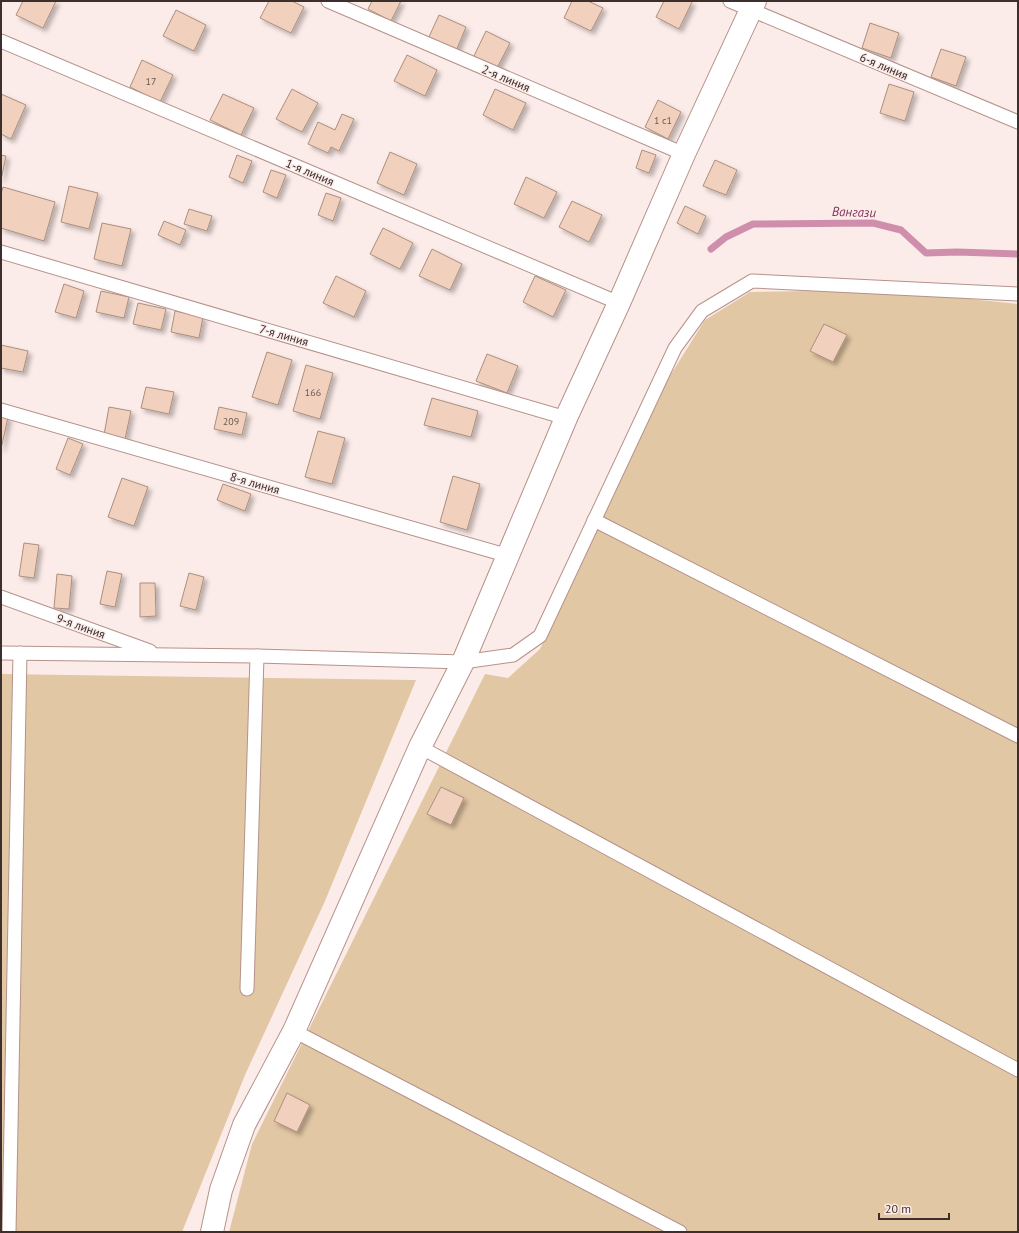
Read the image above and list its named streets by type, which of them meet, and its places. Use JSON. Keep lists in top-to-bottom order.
{
  "streets": {
    "lane": [
      "6-я линия",
      "2-я линия",
      "1-я линия",
      "7-я линия",
      "8-я линия",
      "9-я линия"
    ]
  },
  "water": ["Вангази"],
  "house_numbers": [
    "17",
    "1 с1",
    "166",
    "209"
  ],
  "scale_bar": "20 m"
}
